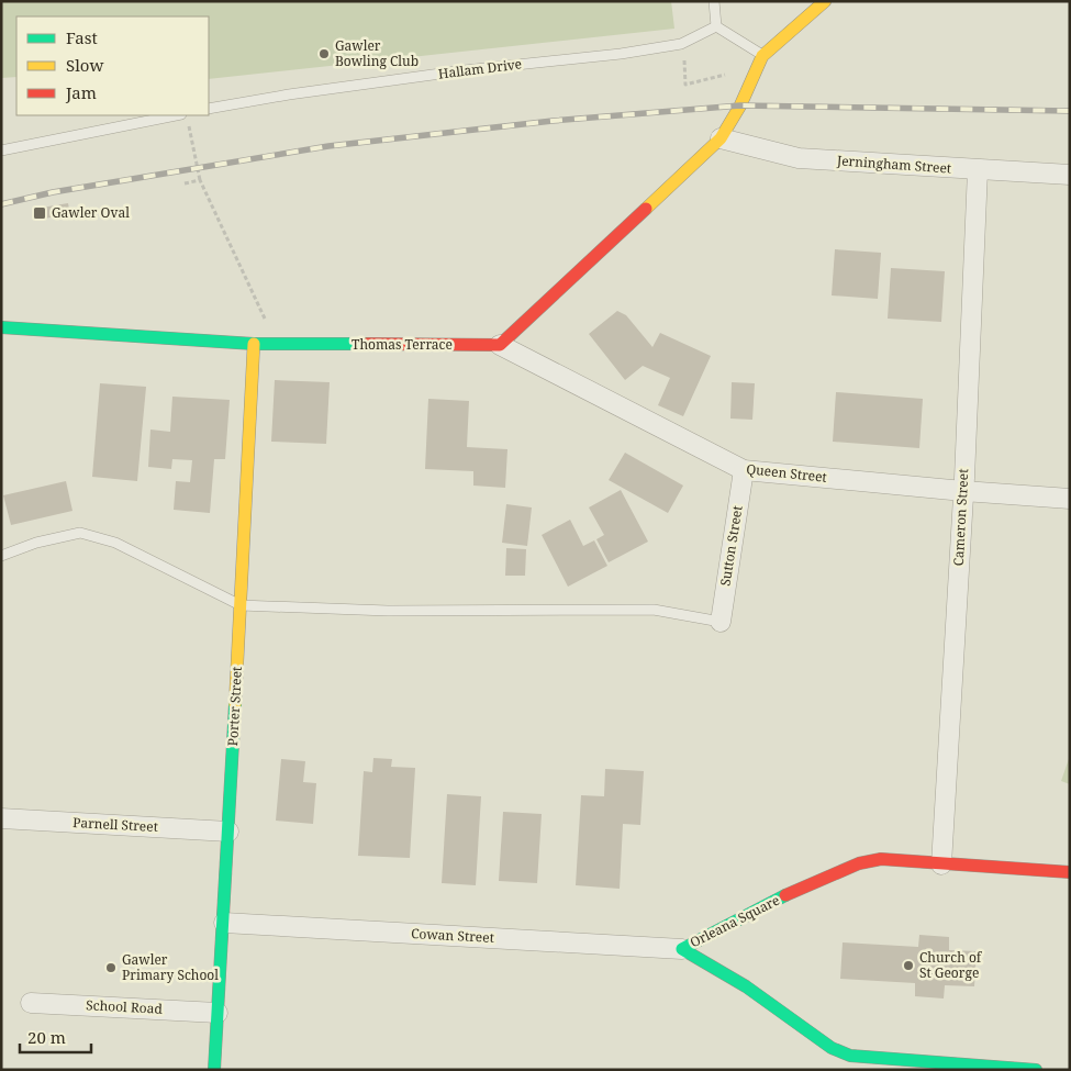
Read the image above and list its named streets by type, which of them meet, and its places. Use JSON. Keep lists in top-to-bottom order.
{
  "streets": {
    "street": [
      "Jerningham Street",
      "Thomas Terrace",
      "Queen Street",
      "Cameron Street",
      "Sutton Street",
      "Porter Street",
      "Parnell Street",
      "Orleana Square",
      "Cowan Street",
      "School Road"
    ],
    "lane": ["Hallam Drive"]
  },
  "crossings": [
    ["Jerningham Street", "Cameron Street"],
    ["Thomas Terrace", "Queen Street"],
    ["Thomas Terrace", "Porter Street"],
    ["Queen Street", "Cameron Street"],
    ["Queen Street", "Sutton Street"],
    ["Cameron Street", "Orleana Square"],
    ["Porter Street", "Parnell Street"],
    ["Porter Street", "Cowan Street"],
    ["Porter Street", "School Road"],
    ["Orleana Square", "Cowan Street"]
  ],
  "places": {
    "other": ["Gawler Bowling Club", "Church of St George", "Gawler Primary School"],
    "transit": ["Gawler Oval"]
  },
  "legend": ["Fast", "Slow", "Jam"],
  "scale_bar": "20 m"
}
